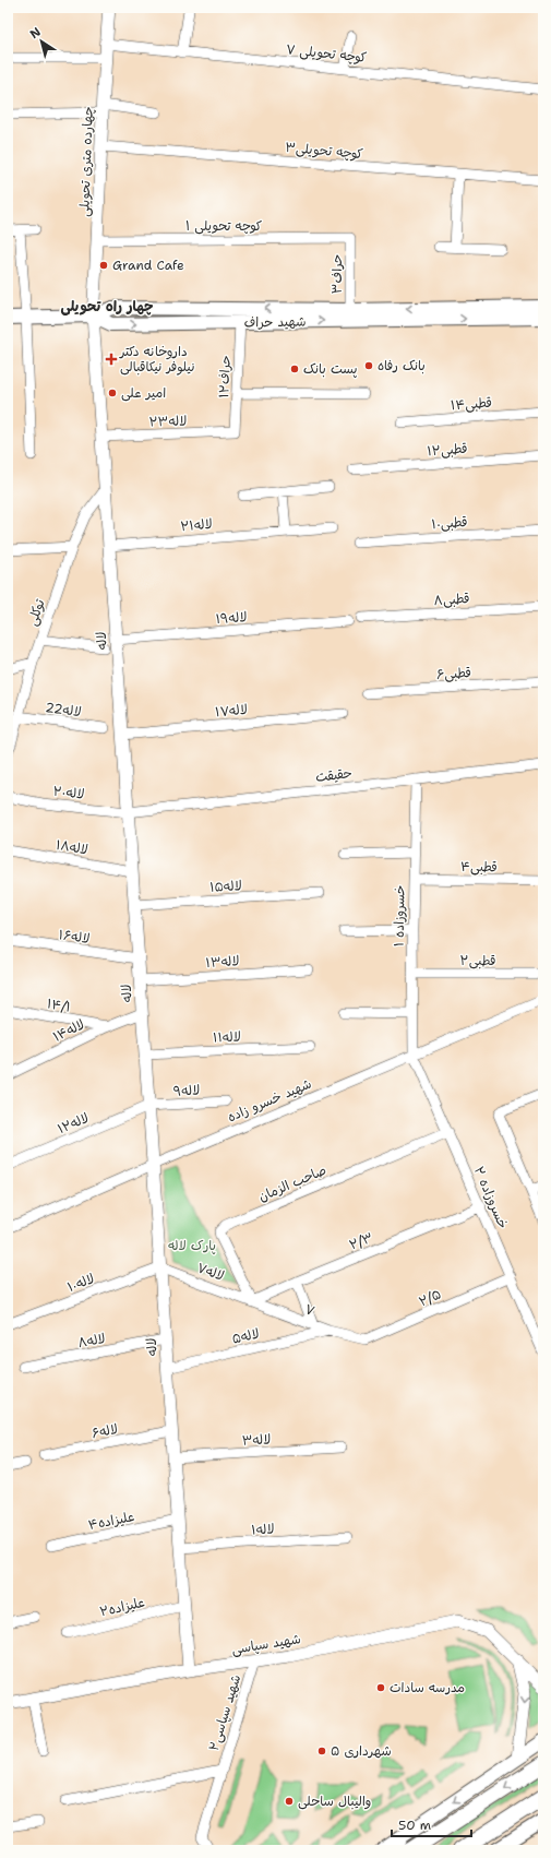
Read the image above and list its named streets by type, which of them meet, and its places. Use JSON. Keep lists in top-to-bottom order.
{
  "streets": {
    "main road": ["شهید حراف"],
    "street": [
      "کوچه تحویلی ۷",
      "کوچه تحویلی۳",
      "چهارده متری تحویلی",
      "کوچه تحویلی ۱",
      "۳حراف",
      "حراف۱۲",
      "قطبی۱۴",
      "لاله۲۳",
      "قطبی۱۲",
      "قطبی۱۰",
      "لاله۲۱",
      "قطبی۸",
      "توکلی",
      "لاله۱۹",
      "لاله",
      "قطبی۶",
      "22لاله",
      "لاله۱۷",
      "حقیقت",
      "لاله۲۰",
      "لاله۱۸",
      "قطبی۴",
      "لاله۱۵",
      "خسروزاده ۱",
      "لاله۱۶",
      "قطبی۲",
      "لاله۱۳",
      "۱۴/۱",
      "لاله۱۴",
      "لاله۱۱",
      "لاله۹",
      "شهید خسرو زاده",
      "لاله۱۲",
      "صاحب الزمان",
      "خسروزاده ۲",
      "۲/۳",
      "لاله۷",
      "لاله۱۰",
      "۲/۵",
      "۷",
      "لاله۵",
      "لاله۸",
      "۶لاله",
      "۳لاله",
      "علیزاده۴",
      "۱لاله",
      "علیزاده۲",
      "شهید سپاسی",
      "شهید سپاسی۲"
    ]
  },
  "crossings": [
    ["کوچه تحویلی ۷", "چهارده متری تحویلی"],
    ["کوچه تحویلی۳", "چهارده متری تحویلی"],
    ["چهارده متری تحویلی", "کوچه تحویلی ۱"],
    ["چهارده متری تحویلی", "شهید حراف"],
    ["چهارده متری تحویلی", "لاله"],
    ["کوچه تحویلی ۱", "۳حراف"],
    ["شهید حراف", "حراف۱۲"],
    ["شهید حراف", "لاله"],
    ["حراف۱۲", "لاله۲۳"],
    ["لاله۲۳", "لاله"],
    ["لاله۲۱", "لاله"],
    ["توکلی", "لاله"],
    ["توکلی", "22لاله"],
    ["لاله۱۹", "لاله"],
    ["لاله", "لاله۱۷"],
    ["لاله", "حقیقت"],
    ["لاله", "لاله۲۰"],
    ["لاله", "لاله۱۸"],
    ["لاله", "لاله۱۵"],
    ["لاله", "لاله۱۶"],
    ["لاله", "لاله۱۳"],
    ["لاله", "لاله۱۴"],
    ["لاله", "لاله۱۱"],
    ["لاله", "لاله۹"],
    ["لاله", "شهید خسرو زاده"],
    ["لاله", "لاله۱۲"],
    ["لاله", "لاله۷"],
    ["لاله", "لاله۱۰"],
    ["لاله", "لاله۵"],
    ["لاله", "لاله۸"],
    ["لاله", "۶لاله"],
    ["لاله", "۳لاله"],
    ["لاله", "علیزاده۴"],
    ["لاله", "۱لاله"],
    ["لاله", "علیزاده۲"],
    ["لاله", "شهید سپاسی"],
    ["حقیقت", "لاله۲۰"],
    ["حقیقت", "خسروزاده ۱"],
    ["قطبی۴", "خسروزاده ۱"],
    ["خسروزاده ۱", "قطبی۲"],
    ["خسروزاده ۱", "شهید خسرو زاده"],
    ["خسروزاده ۱", "خسروزاده ۲"],
    ["۱۴/۱", "لاله۱۴"],
    ["لاله۹", "لاله۱۲"],
    ["شهید خسرو زاده", "خسروزاده ۲"],
    ["صاحب الزمان", "خسروزاده ۲"],
    ["صاحب الزمان", "۲/۳"],
    ["صاحب الزمان", "لاله۷"],
    ["صاحب الزمان", "۷"],
    ["خسروزاده ۲", "۲/۳"],
    ["خسروزاده ۲", "۲/۵"],
    ["۲/۳", "لاله۷"],
    ["۲/۳", "۷"],
    ["لاله۷", "لاله۱۰"],
    ["لاله۷", "۷"],
    ["۲/۵", "۷"],
    ["۷", "لاله۵"],
    ["شهید سپاسی", "شهید سپاسی۲"]
  ],
  "districts": ["چهار راه تحویلی"],
  "parks": ["پارک لاله"],
  "places": {
    "other": [
      "Grand Cafe",
      "بانک رفاه",
      "پست بانک",
      "امیر علی",
      "مدرسه سادات",
      "شهرداری ۵",
      "والیبال ساحلی"
    ],
    "health": ["داروخانه دکتر نیلوفر نیکاقبالی"]
  },
  "scale_bar": "50 m",
  "north": "top left"
}
